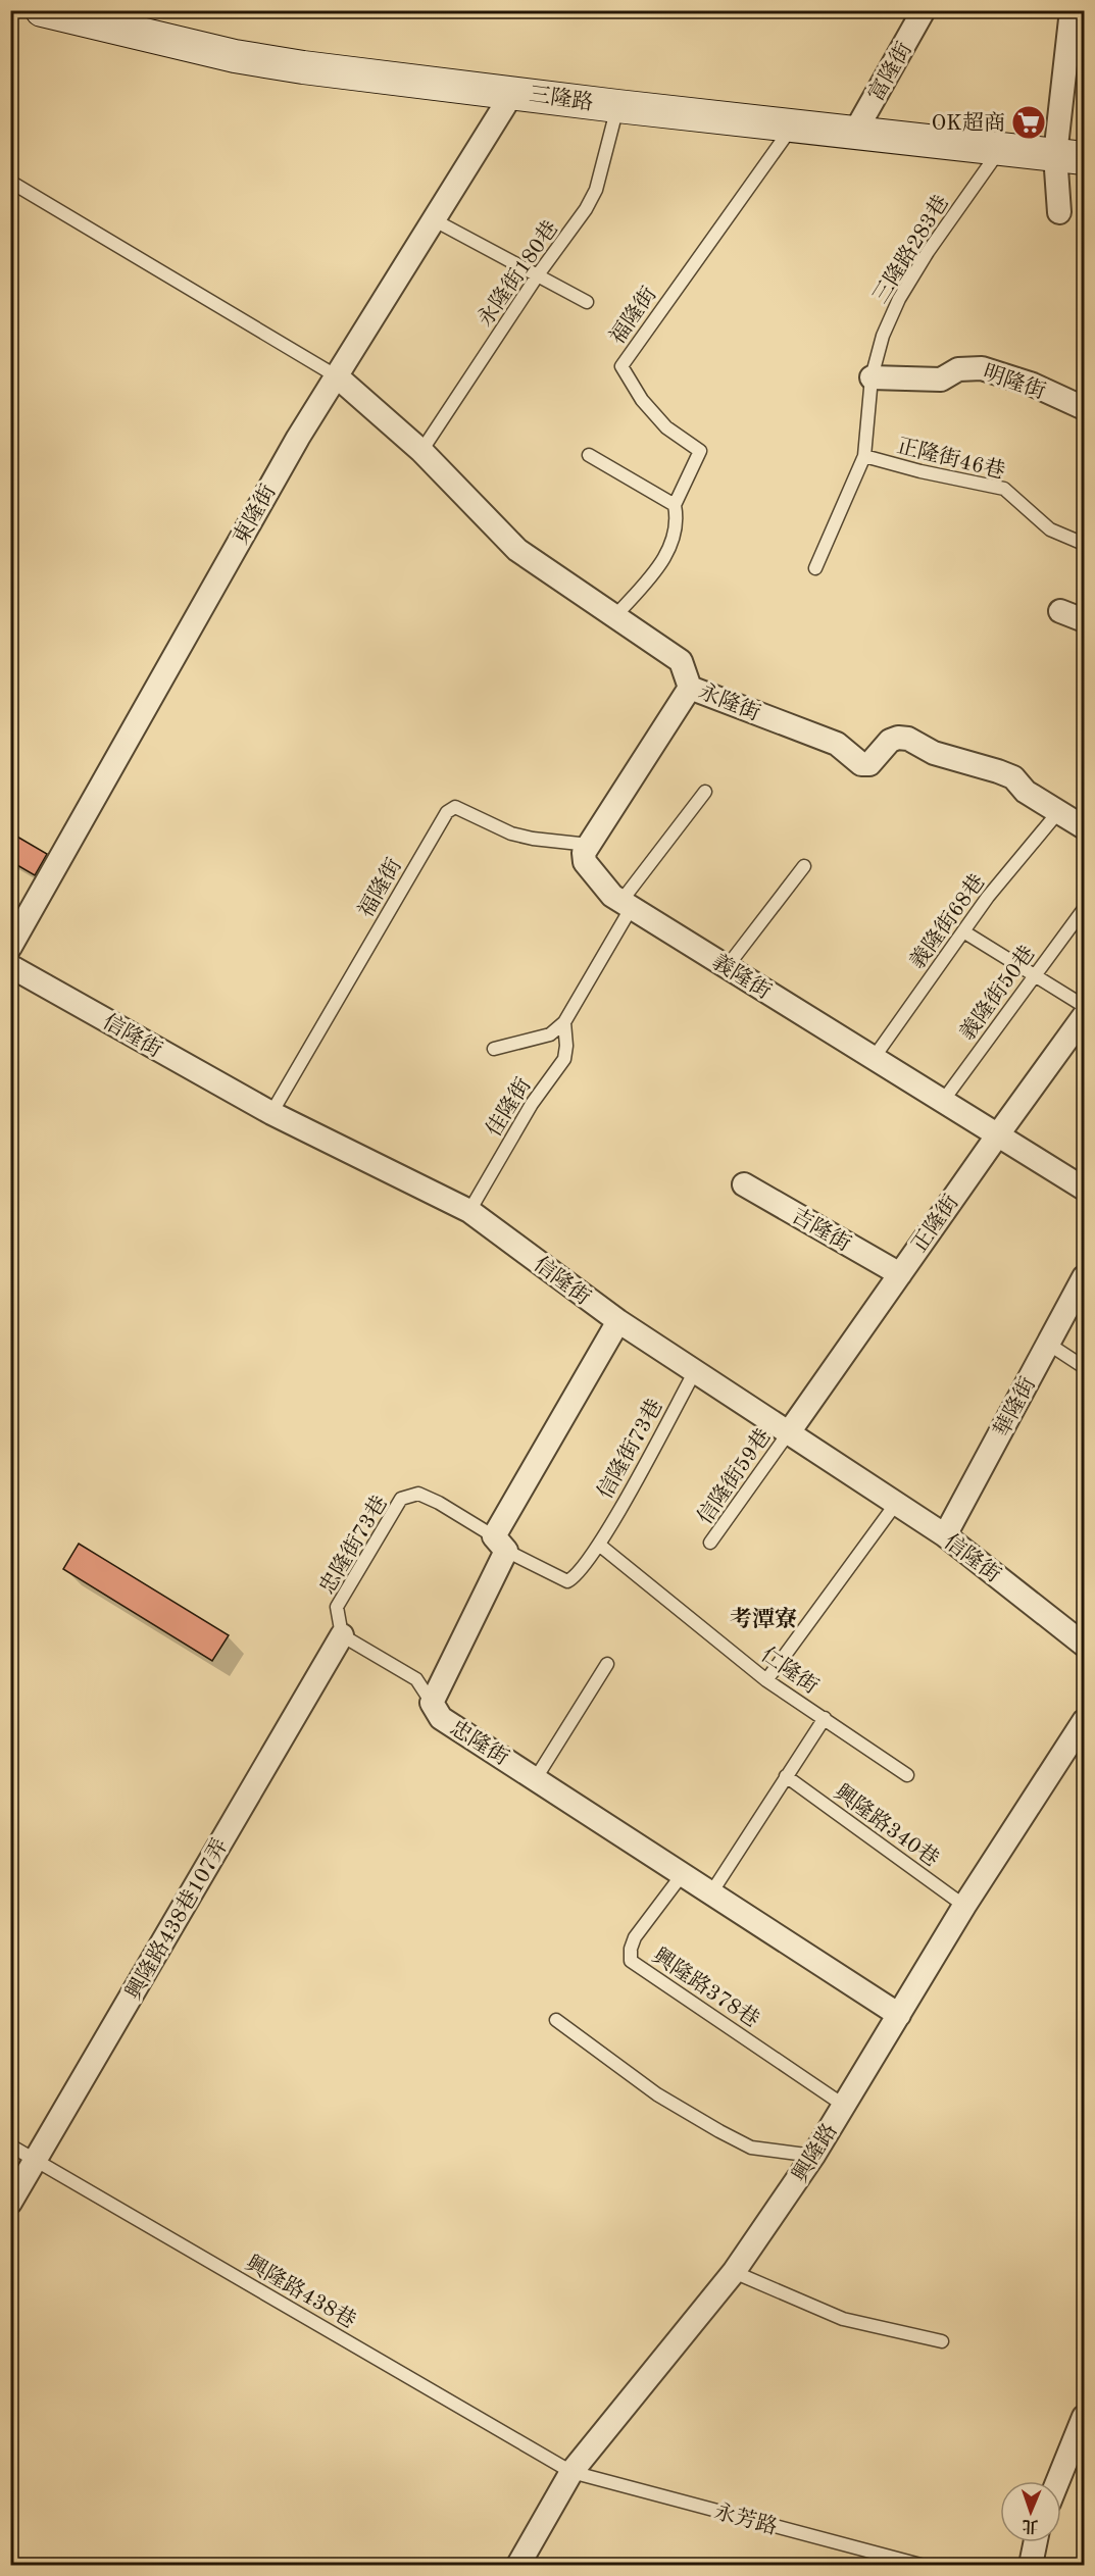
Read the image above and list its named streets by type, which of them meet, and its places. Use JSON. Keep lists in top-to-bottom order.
{
  "streets": {
    "street": [
      "富隆街",
      "三隆路",
      "明隆街",
      "東隆街",
      "永隆街",
      "義隆街",
      "信隆街",
      "正隆街",
      "吉隆街",
      "華隆街",
      "忠隆街",
      "興隆路438巷107弄",
      "興隆路"
    ],
    "lane": [
      "三隆路283巷",
      "永隆街180巷",
      "福隆街",
      "正隆街46巷",
      "義隆街68巷",
      "義隆街50巷",
      "佳隆街",
      "信隆街73巷",
      "信隆街59巷",
      "忠隆街73巷",
      "仁隆街",
      "興隆路340巷",
      "興隆路378巷",
      "興隆路438巷",
      "永芳路"
    ]
  },
  "crossings": [
    ["富隆街", "三隆路"],
    ["三隆路", "三隆路283巷"],
    ["三隆路", "永隆街180巷"],
    ["三隆路", "福隆街"],
    ["三隆路", "東隆街"],
    ["三隆路283巷", "明隆街"],
    ["三隆路283巷", "正隆街46巷"],
    ["永隆街180巷", "永隆街"],
    ["福隆街", "永隆街"],
    ["福隆街", "義隆街"],
    ["福隆街", "信隆街"],
    ["東隆街", "永隆街"],
    ["永隆街", "義隆街68巷"],
    ["義隆街68巷", "義隆街"],
    ["義隆街", "義隆街50巷"],
    ["義隆街", "佳隆街"],
    ["義隆街", "正隆街"],
    ["信隆街", "佳隆街"],
    ["信隆街", "正隆街"],
    ["信隆街", "華隆街"],
    ["信隆街", "信隆街73巷"],
    ["信隆街", "信隆街59巷"],
    ["信隆街", "忠隆街"],
    ["正隆街", "吉隆街"],
    ["正隆街", "信隆街59巷"],
    ["信隆街73巷", "忠隆街73巷"],
    ["信隆街73巷", "仁隆街"],
    ["信隆街73巷", "忠隆街"],
    ["忠隆街73巷", "忠隆街"],
    ["忠隆街73巷", "興隆路438巷107弄"],
    ["仁隆街", "忠隆街"],
    ["仁隆街", "興隆路340巷"],
    ["忠隆街", "興隆路378巷"],
    ["忠隆街", "興隆路"],
    ["興隆路340巷", "興隆路"],
    ["興隆路438巷107弄", "興隆路438巷"],
    ["興隆路378巷", "興隆路"],
    ["興隆路", "興隆路438巷"],
    ["興隆路", "永芳路"],
    ["興隆路438巷", "永芳路"]
  ],
  "districts": ["考潭寮"],
  "places": {
    "supermarket": ["OK超商"]
  },
  "north": "bottom"
}
